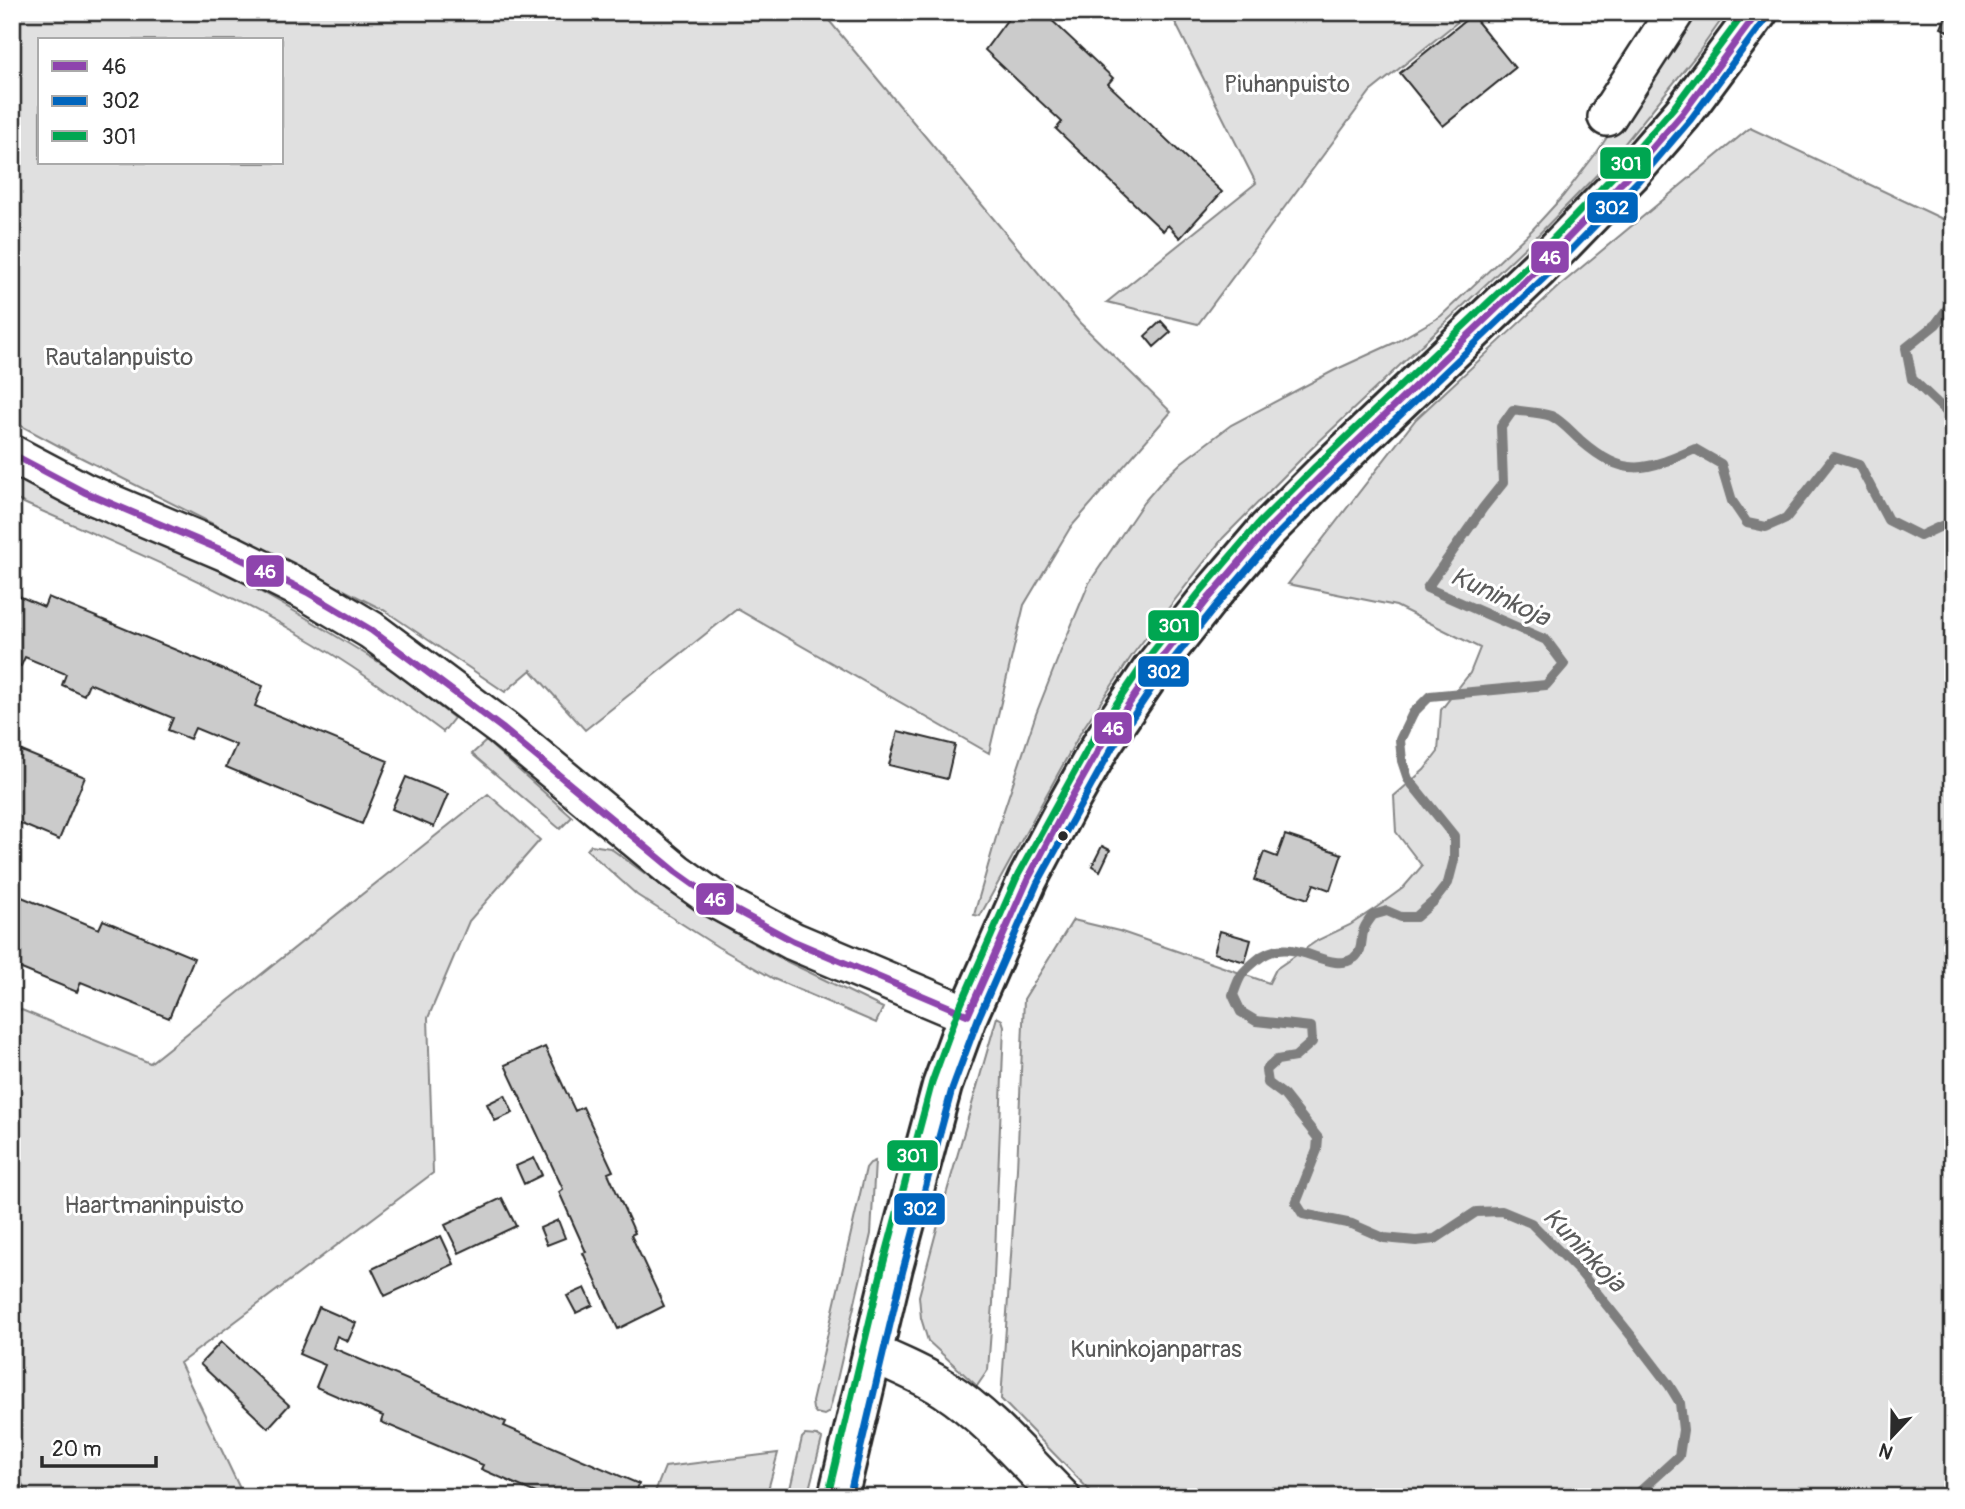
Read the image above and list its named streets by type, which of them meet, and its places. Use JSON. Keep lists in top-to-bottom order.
{
  "water": ["Kuninkoja"],
  "parks": [
    "Piuhanpuisto",
    "Rautalanpuisto",
    "Haartmaninpuisto",
    "Kuninkojanparras"
  ],
  "lines": ["transit line 46", "transit line 301", "transit line 302"],
  "legend": ["46", "302", "301"],
  "scale_bar": "20 m",
  "north": "bottom"
}
